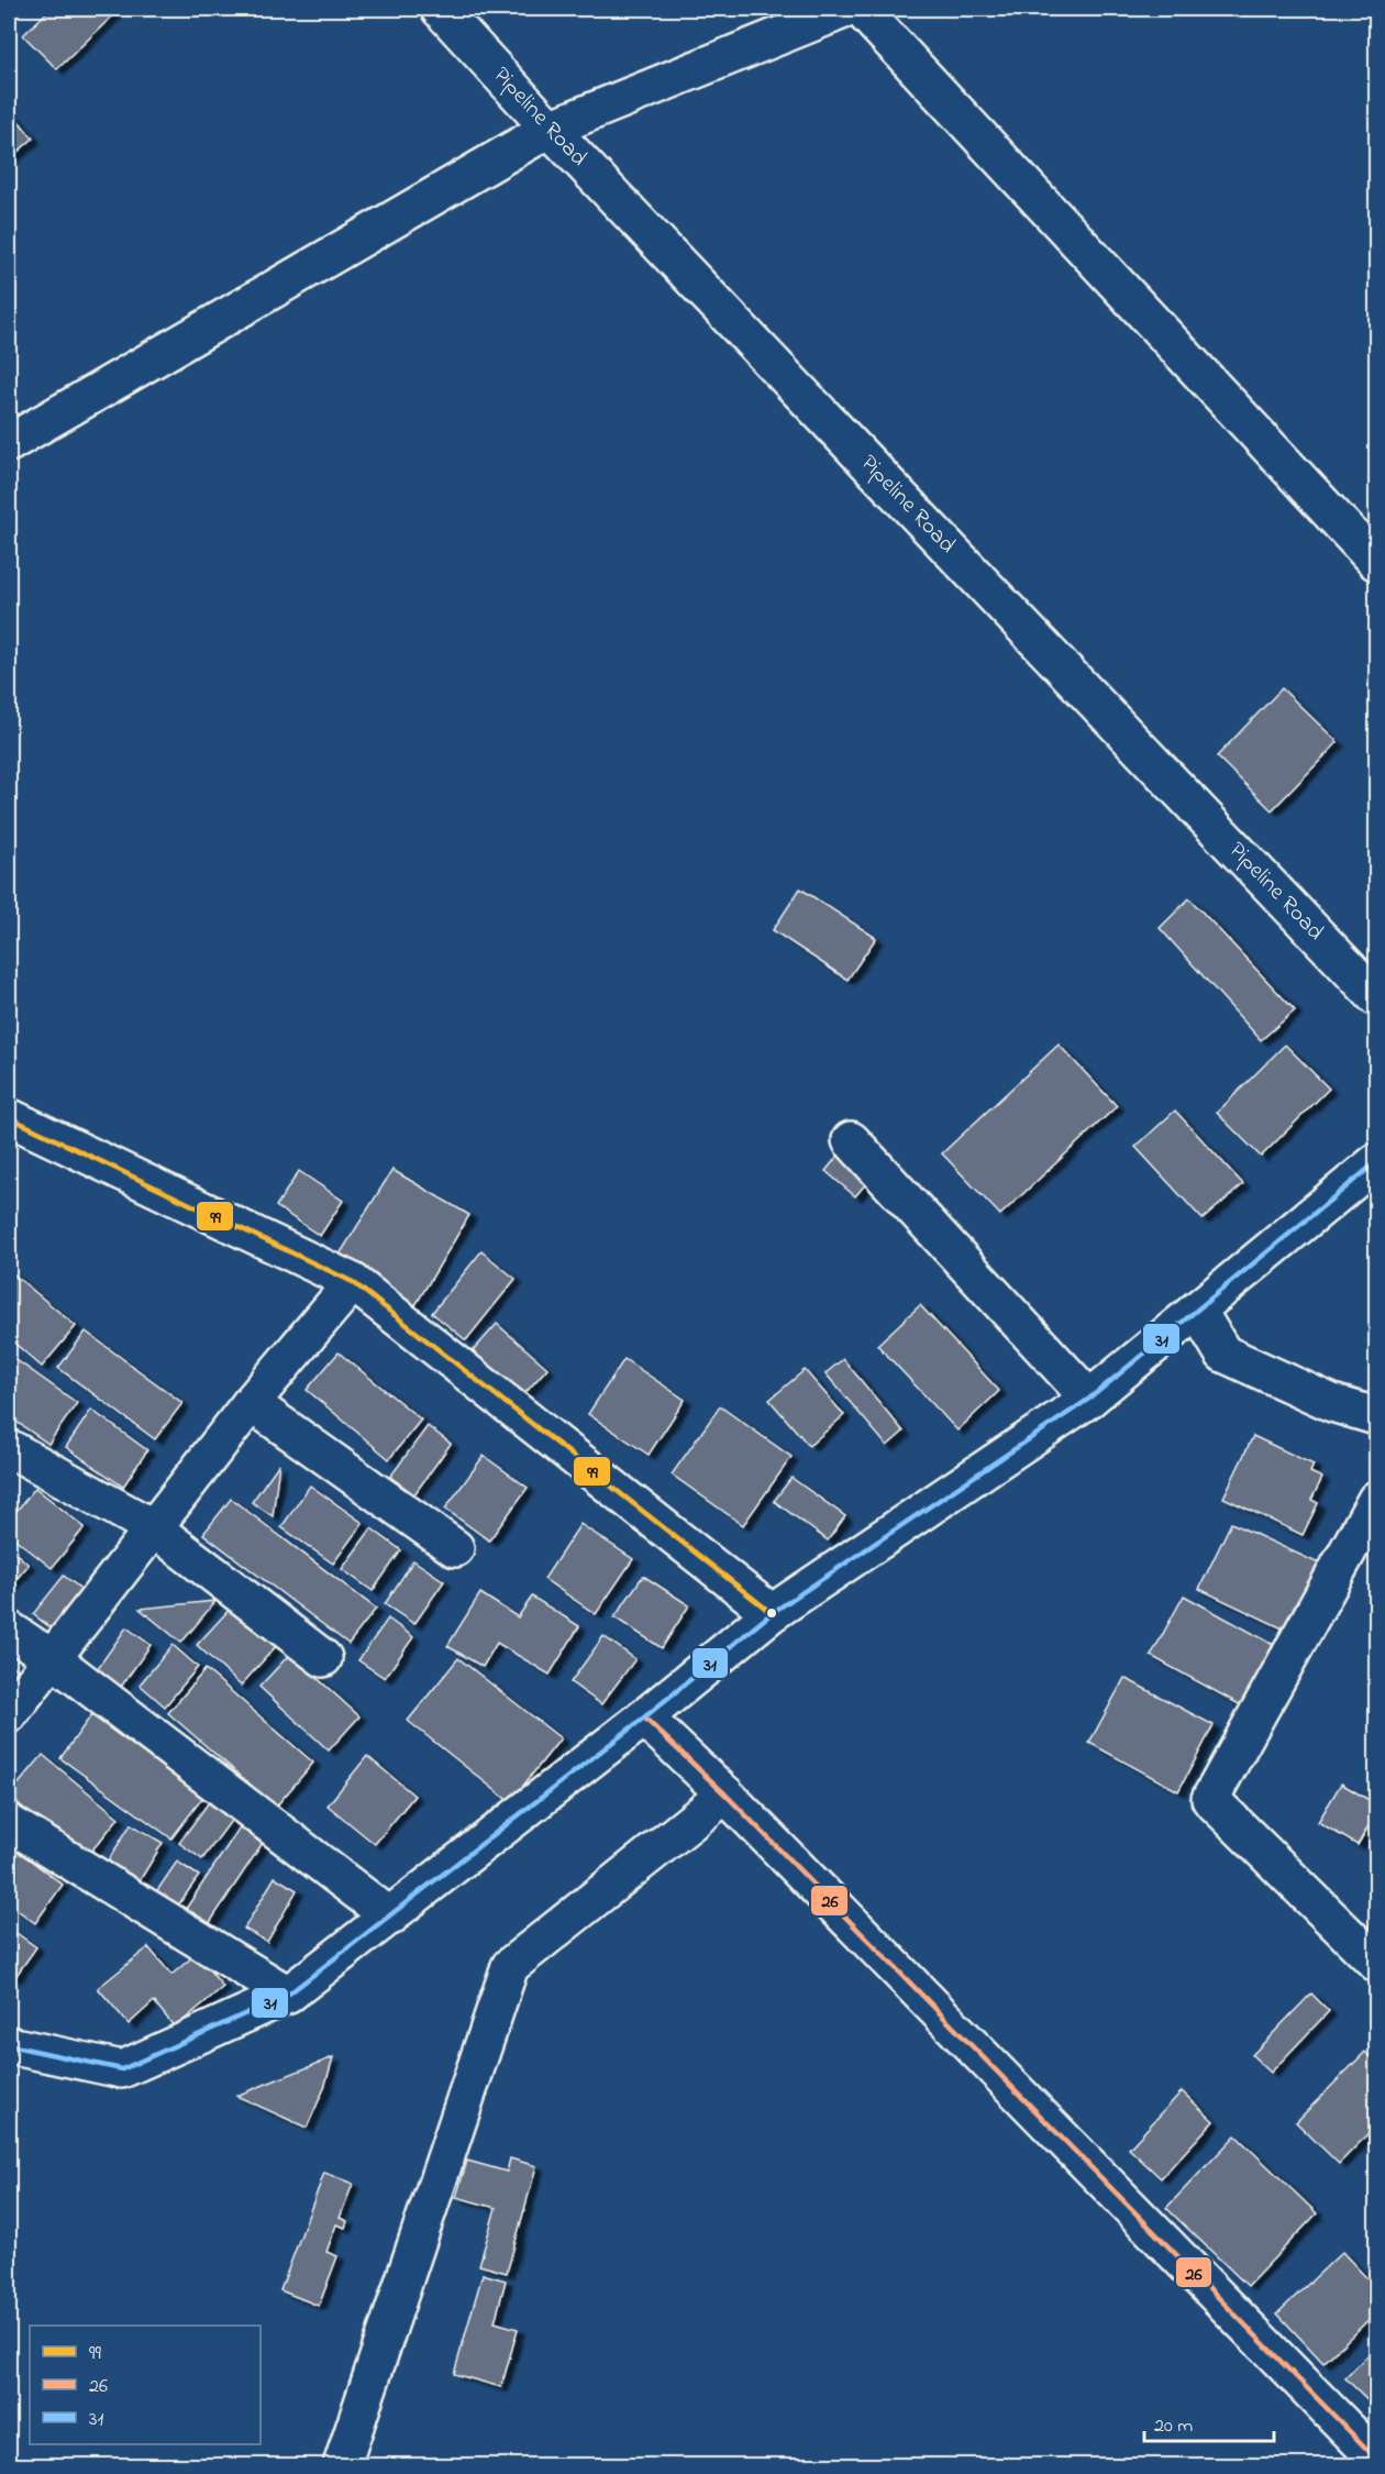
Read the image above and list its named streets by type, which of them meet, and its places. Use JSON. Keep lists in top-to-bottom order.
{
  "streets": {
    "street": ["Pipeline Road"]
  },
  "lines": ["transit line 99", "transit line 31", "transit line 26"],
  "legend": ["99", "26", "31"],
  "scale_bar": "20 m"
}
